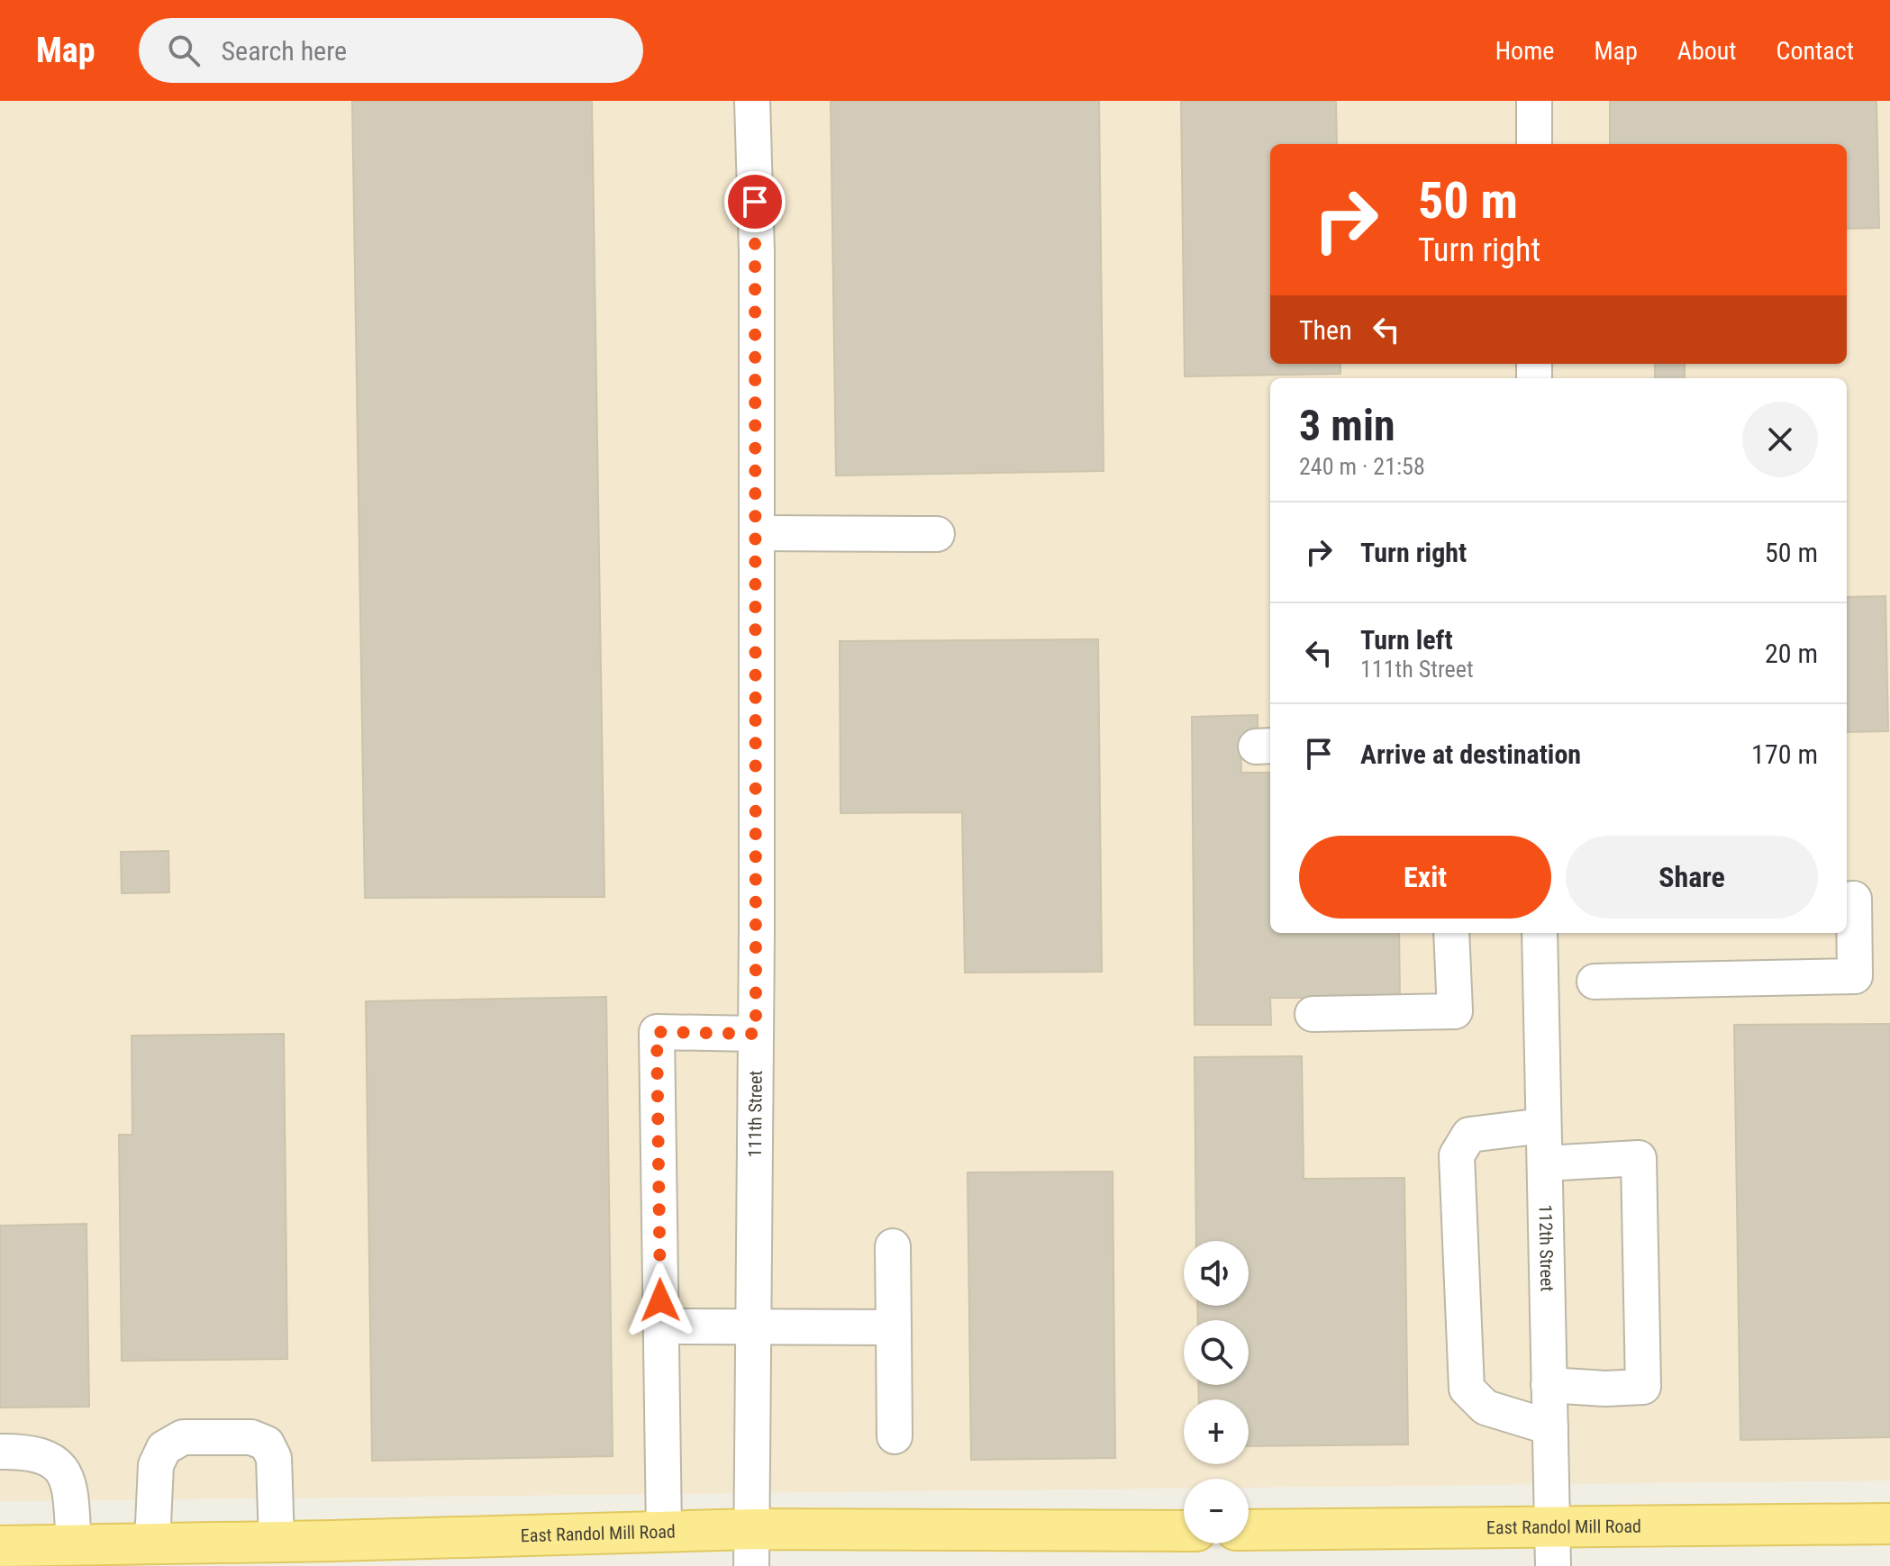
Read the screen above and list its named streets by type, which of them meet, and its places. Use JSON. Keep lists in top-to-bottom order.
{
  "streets": {
    "main road": ["East Randol Mill Road"],
    "street": ["111th Street", "112th Street"]
  },
  "crossings": [
    ["111th Street", "East Randol Mill Road"],
    ["112th Street", "East Randol Mill Road"]
  ],
  "page": {
    "header": "Map",
    "search": "Search here",
    "nav": [
      "Home",
      "Map",
      "About",
      "Contact"
    ],
    "turn": ["50 m", "Turn right"],
    "then": "Then",
    "heading": ["3 min", "240 m · 21:58"],
    "list": [
      {
        "name": "Turn right",
        "value": "50 m"
      },
      {
        "name": "Turn left",
        "note": "111th Street",
        "value": "20 m"
      },
      {
        "name": "Arrive at destination",
        "value": "170 m"
      }
    ],
    "buttons": ["Exit", "Share"],
    "map_buttons": ["+", "−"]
  }
}
